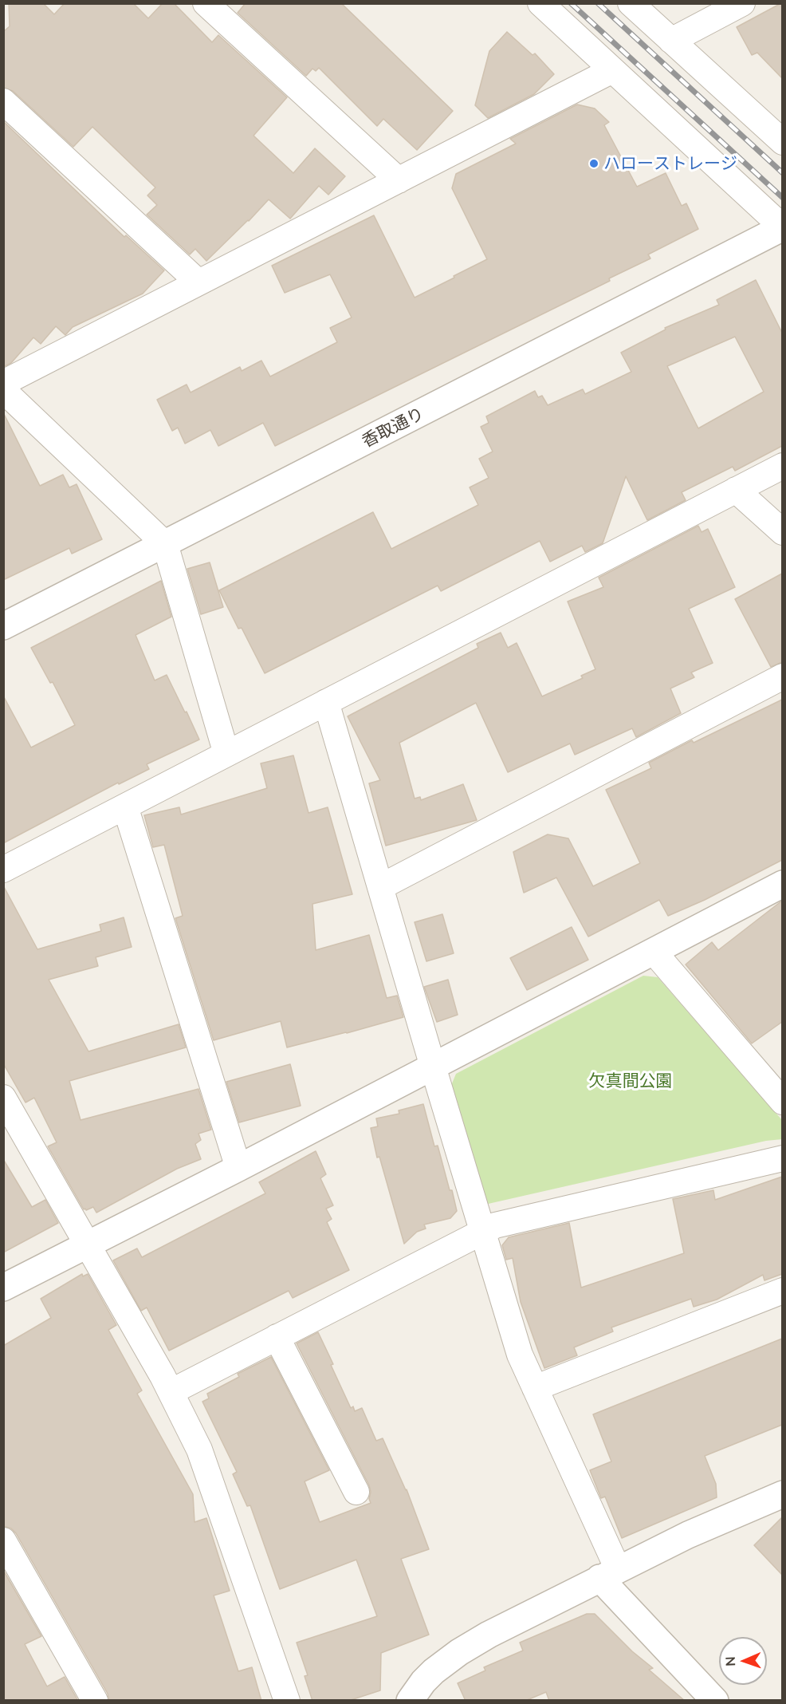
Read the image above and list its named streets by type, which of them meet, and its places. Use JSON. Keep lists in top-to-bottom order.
{
  "streets": {
    "street": ["香取通り"]
  },
  "parks": ["欠真間公園"],
  "places": ["ハローストレージ"],
  "north": "left"
}
